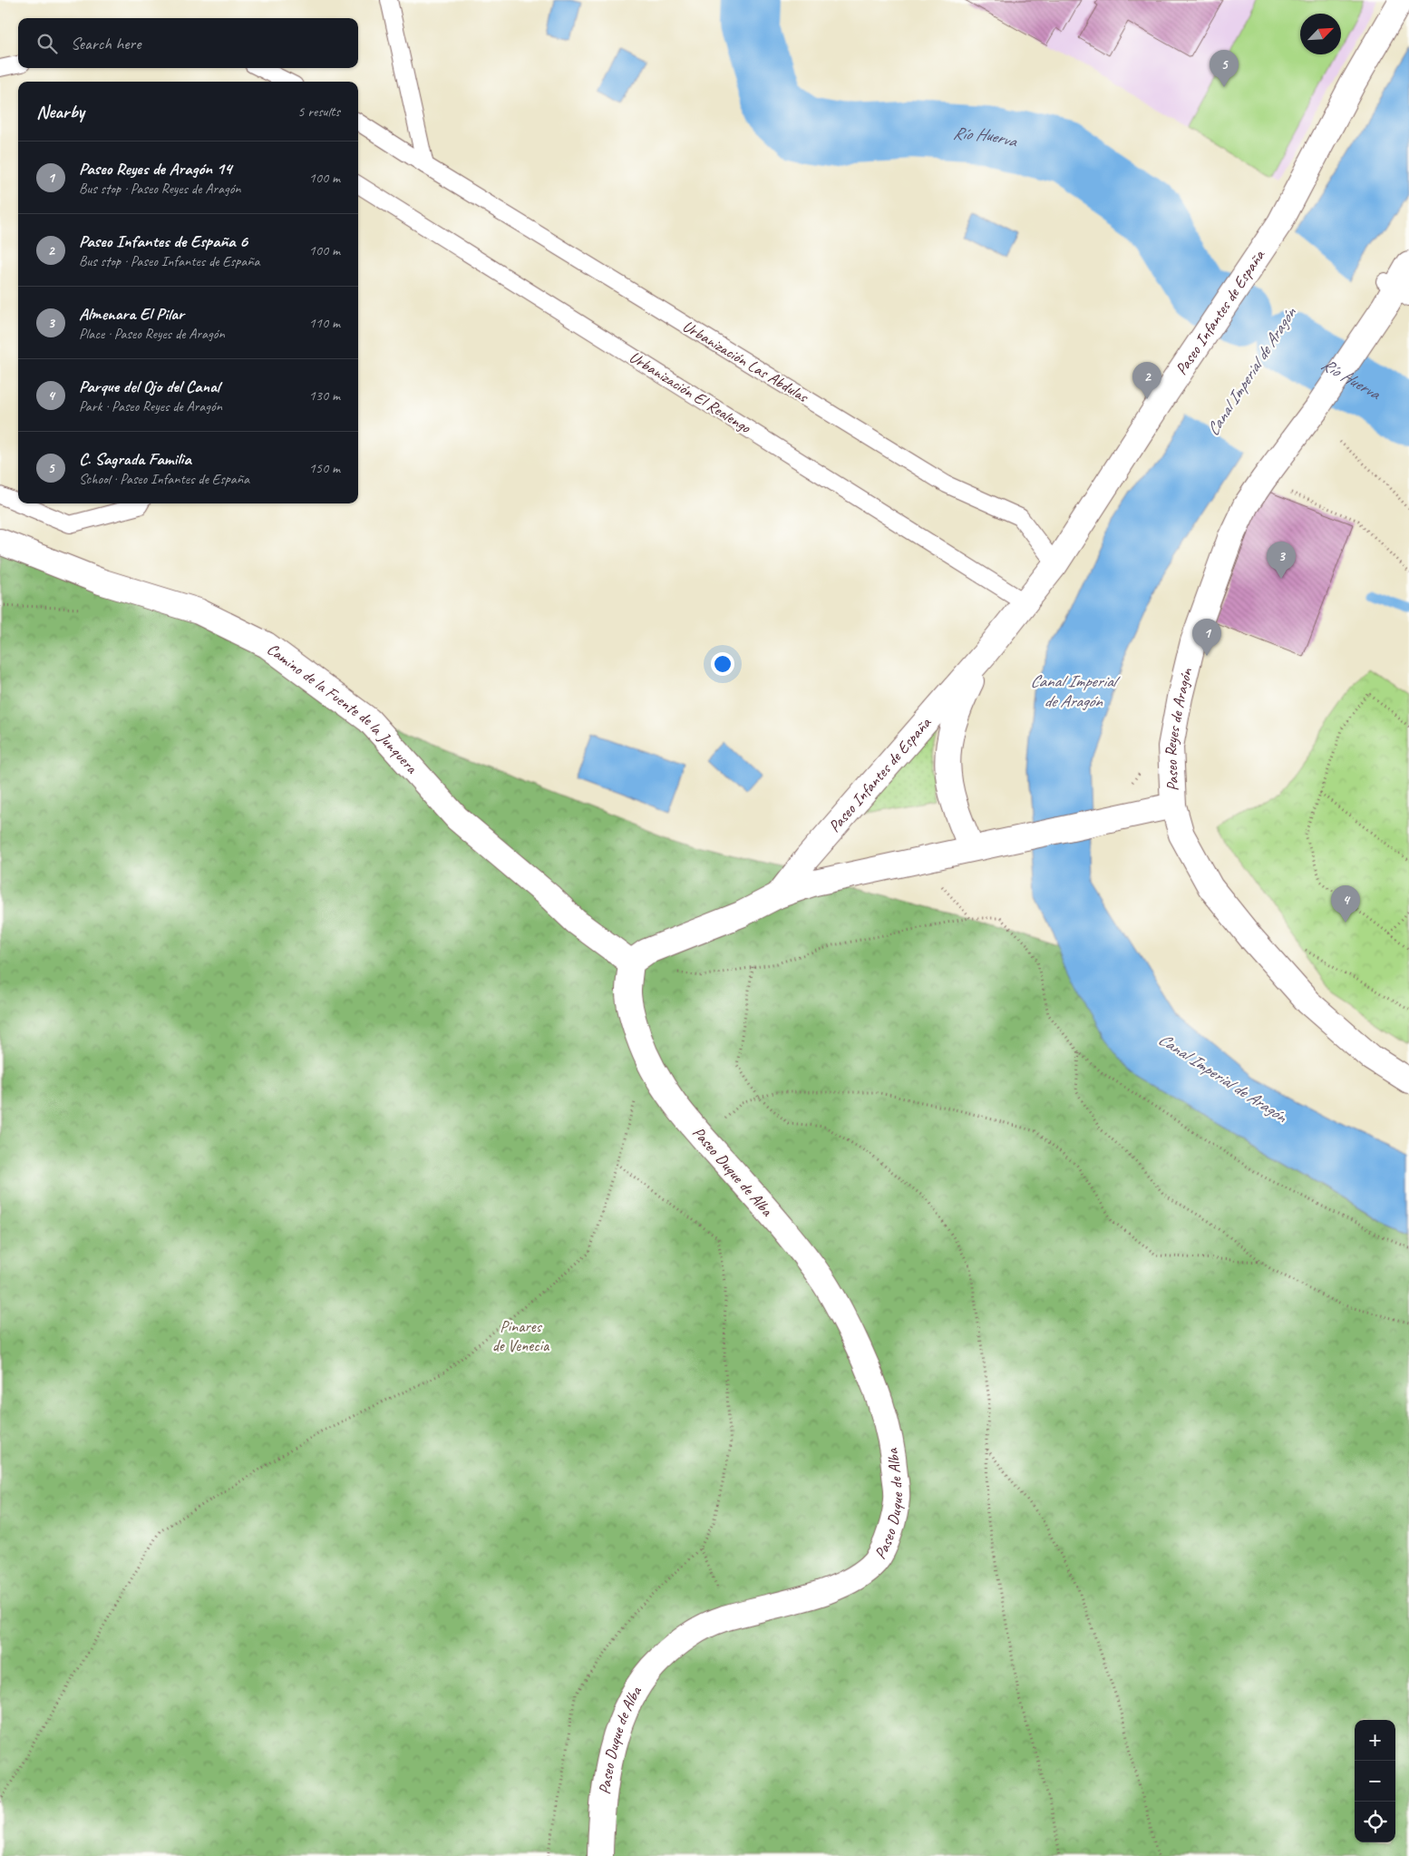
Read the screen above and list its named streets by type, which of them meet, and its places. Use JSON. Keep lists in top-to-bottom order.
{
  "streets": {
    "street": [
      "Paseo Infantes de España",
      "Camino de la Fuente de la Junquera",
      "Paseo Reyes de Aragón",
      "Paseo Duque de Alba"
    ],
    "lane": ["Urbanización Las Abdulas", "Urbanización El Realengo"]
  },
  "crossings": [
    ["Paseo Infantes de España", "Urbanización Las Abdulas"],
    ["Paseo Infantes de España", "Urbanización El Realengo"],
    ["Paseo Infantes de España", "Camino de la Fuente de la Junquera"],
    ["Paseo Infantes de España", "Paseo Reyes de Aragón"],
    ["Paseo Infantes de España", "Paseo Duque de Alba"],
    ["Camino de la Fuente de la Junquera", "Paseo Duque de Alba"]
  ],
  "water": ["Río Huerva", "Canal Imperial de Aragón"],
  "parks": ["Pinares de Venecia"],
  "north": "top right",
  "page": {
    "search": "Search here",
    "pins": [
      "5",
      "2",
      "3",
      "1",
      "4"
    ],
    "heading": ["Nearby", "5 results"],
    "list": [
      {
        "mark": "1",
        "name": "Paseo Reyes de Aragón 14",
        "note": "Bus stop · Paseo Reyes de Aragón",
        "value": "100 m"
      },
      {
        "mark": "2",
        "name": "Paseo Infantes de España 6",
        "note": "Bus stop · Paseo Infantes de España",
        "value": "100 m"
      },
      {
        "mark": "3",
        "name": "Almenara El Pilar",
        "note": "Place · Paseo Reyes de Aragón",
        "value": "110 m"
      },
      {
        "mark": "4",
        "name": "Parque del Ojo del Canal",
        "note": "Park · Paseo Reyes de Aragón",
        "value": "130 m"
      },
      {
        "mark": "5",
        "name": "C. Sagrada Familia",
        "note": "School · Paseo Infantes de España",
        "value": "150 m"
      }
    ],
    "map_buttons": ["+", "−"]
  }
}
